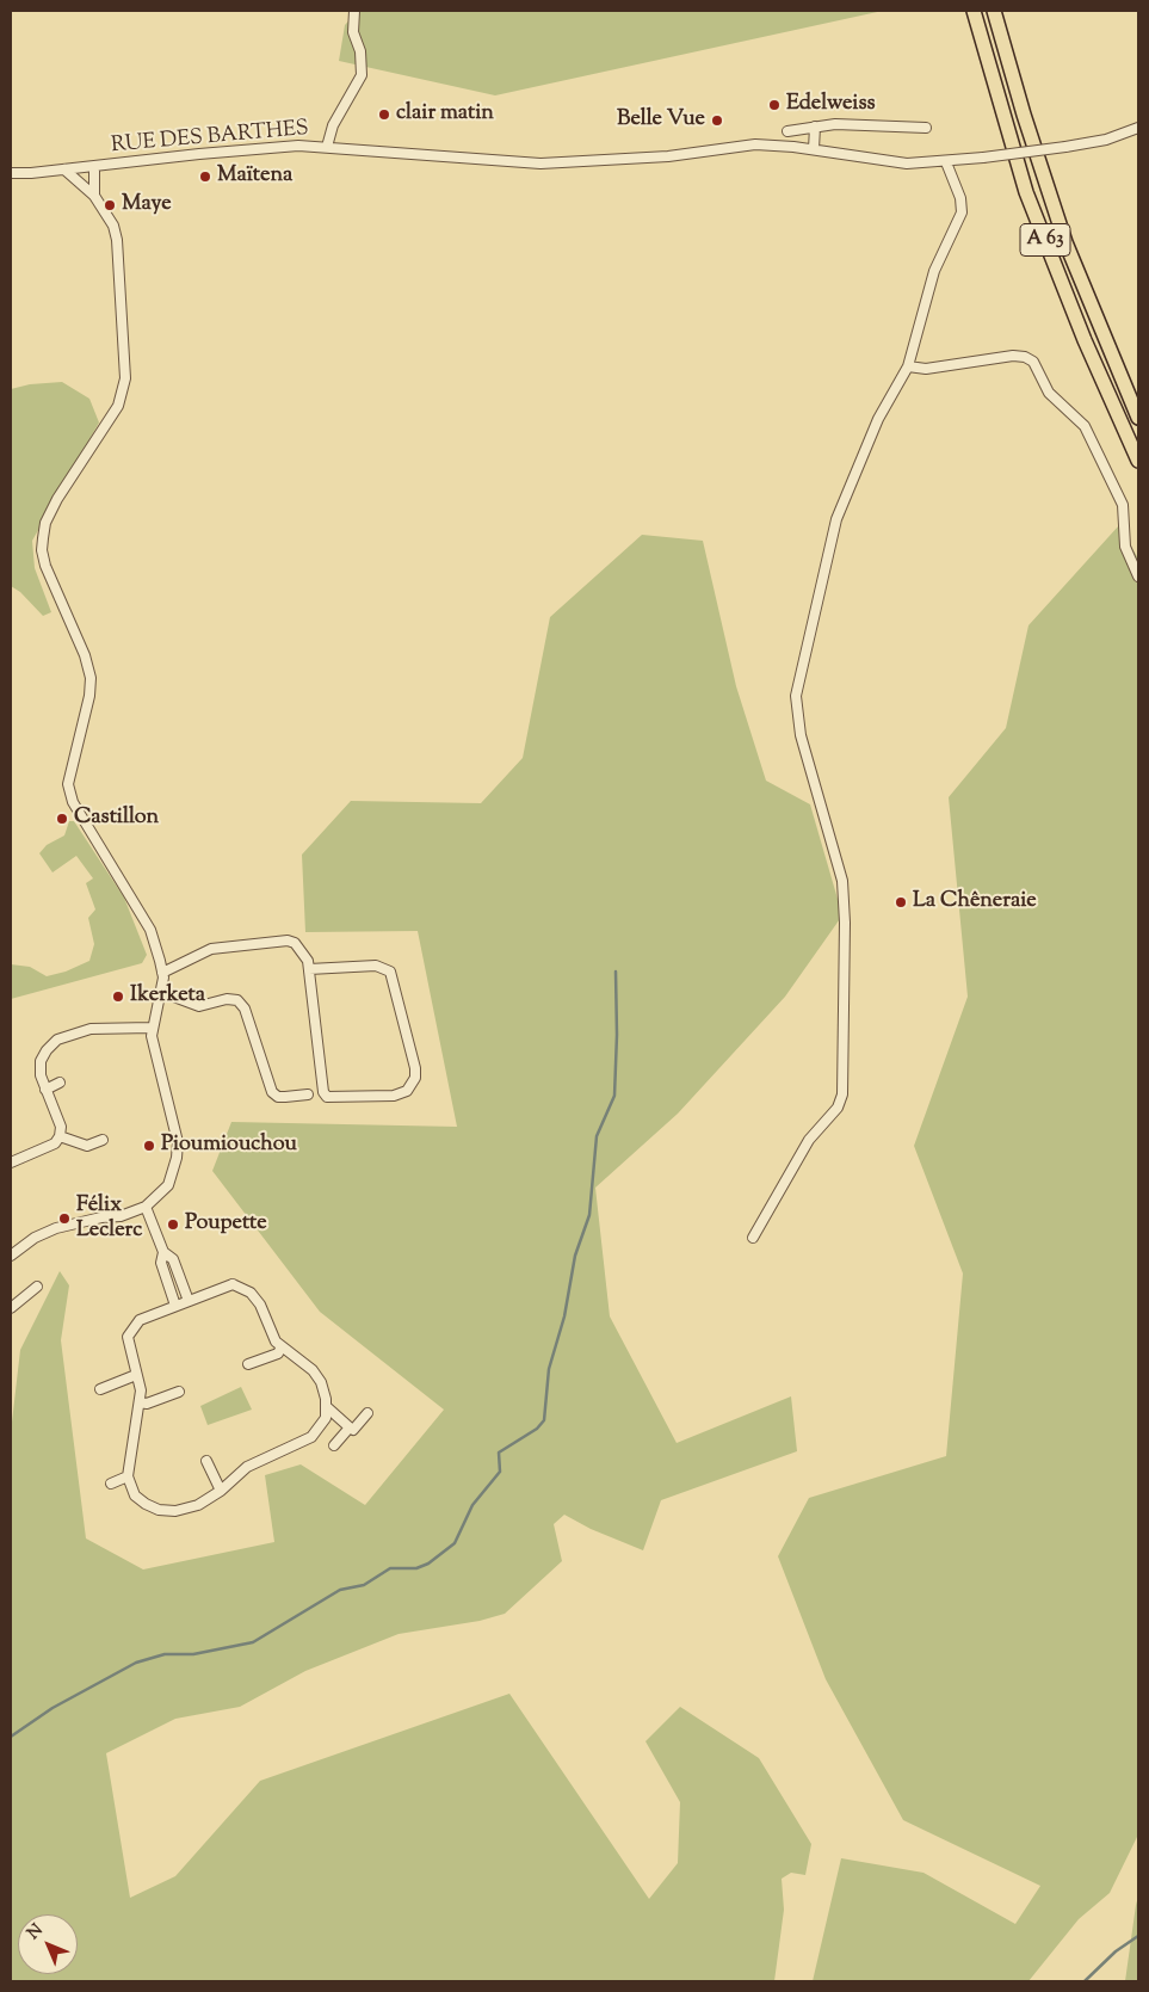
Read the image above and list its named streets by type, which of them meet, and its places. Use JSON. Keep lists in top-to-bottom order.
{
  "streets": {
    "highway": ["A 63"],
    "street": ["RUE DES BARTHES"]
  },
  "places": [
    "Edelweiss",
    "clair matin",
    "Belle Vue",
    "Maïtena",
    "Maye",
    "Castillon",
    "La Chêneraie",
    "Ikerketa",
    "Pioumiouchou",
    "Félix Leclerc",
    "Poupette"
  ],
  "north": "top left"
}
